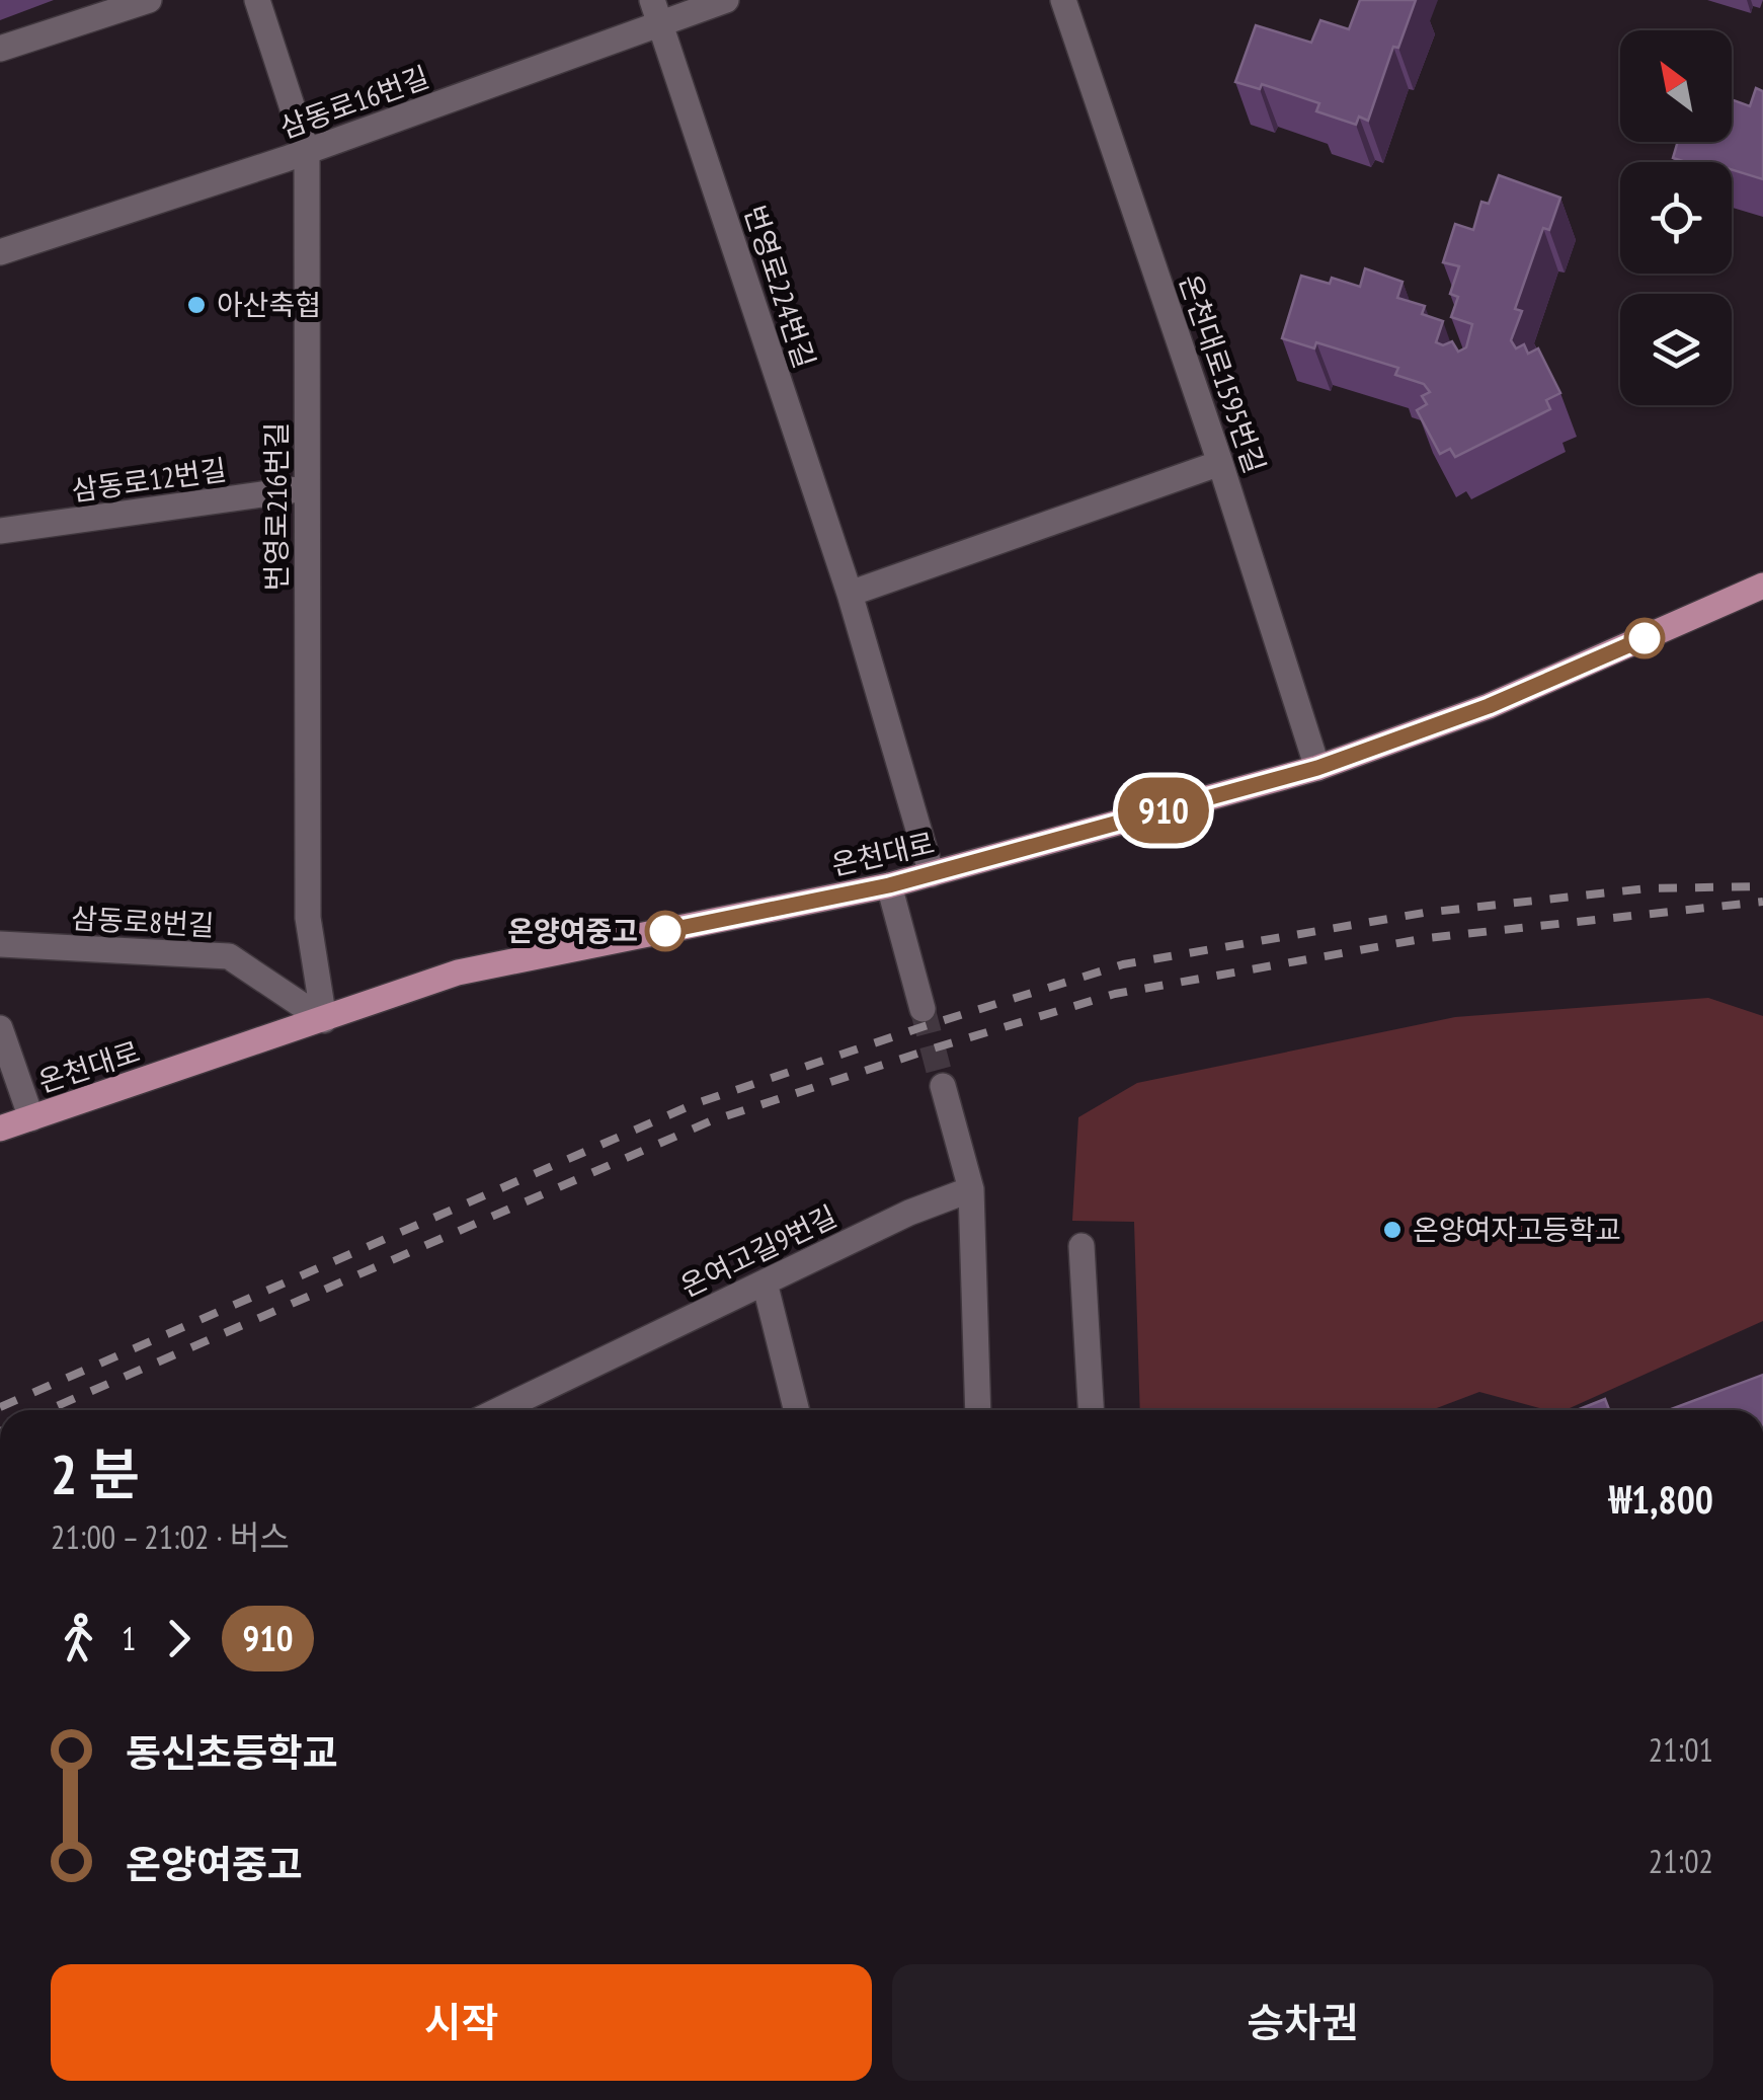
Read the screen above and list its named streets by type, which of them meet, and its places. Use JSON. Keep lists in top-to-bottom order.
{
  "streets": {
    "main road": ["온천대로"],
    "street": [
      "삼동로16번길",
      "번영로224번길",
      "온천대로1595번길",
      "삼동로12번길",
      "번영로216번길",
      "삼동로8번길",
      "온여고길9번길"
    ]
  },
  "crossings": [
    ["삼동로16번길", "번영로224번길"],
    ["삼동로16번길", "번영로216번길"],
    ["번영로224번길", "온천대로"],
    ["온천대로1595번길", "온천대로"],
    ["삼동로12번길", "번영로216번길"],
    ["번영로216번길", "온천대로"],
    ["번영로216번길", "삼동로8번길"],
    ["온천대로", "삼동로8번길"]
  ],
  "places": ["아산축협", "온양여중고", "온양여자고등학교"],
  "lines": ["bus line 910"],
  "north": "top left",
  "page": {
    "on_map": "910",
    "heading": ["2 분", "21:00 – 21:02 · 버스", "₩1,800"],
    "legs": ["1", "910"],
    "list": [
      {
        "name": "동신초등학교",
        "value": "21:01"
      },
      {
        "name": "온양여중고",
        "value": "21:02"
      }
    ],
    "buttons": ["시작", "승차권"]
  }
}
